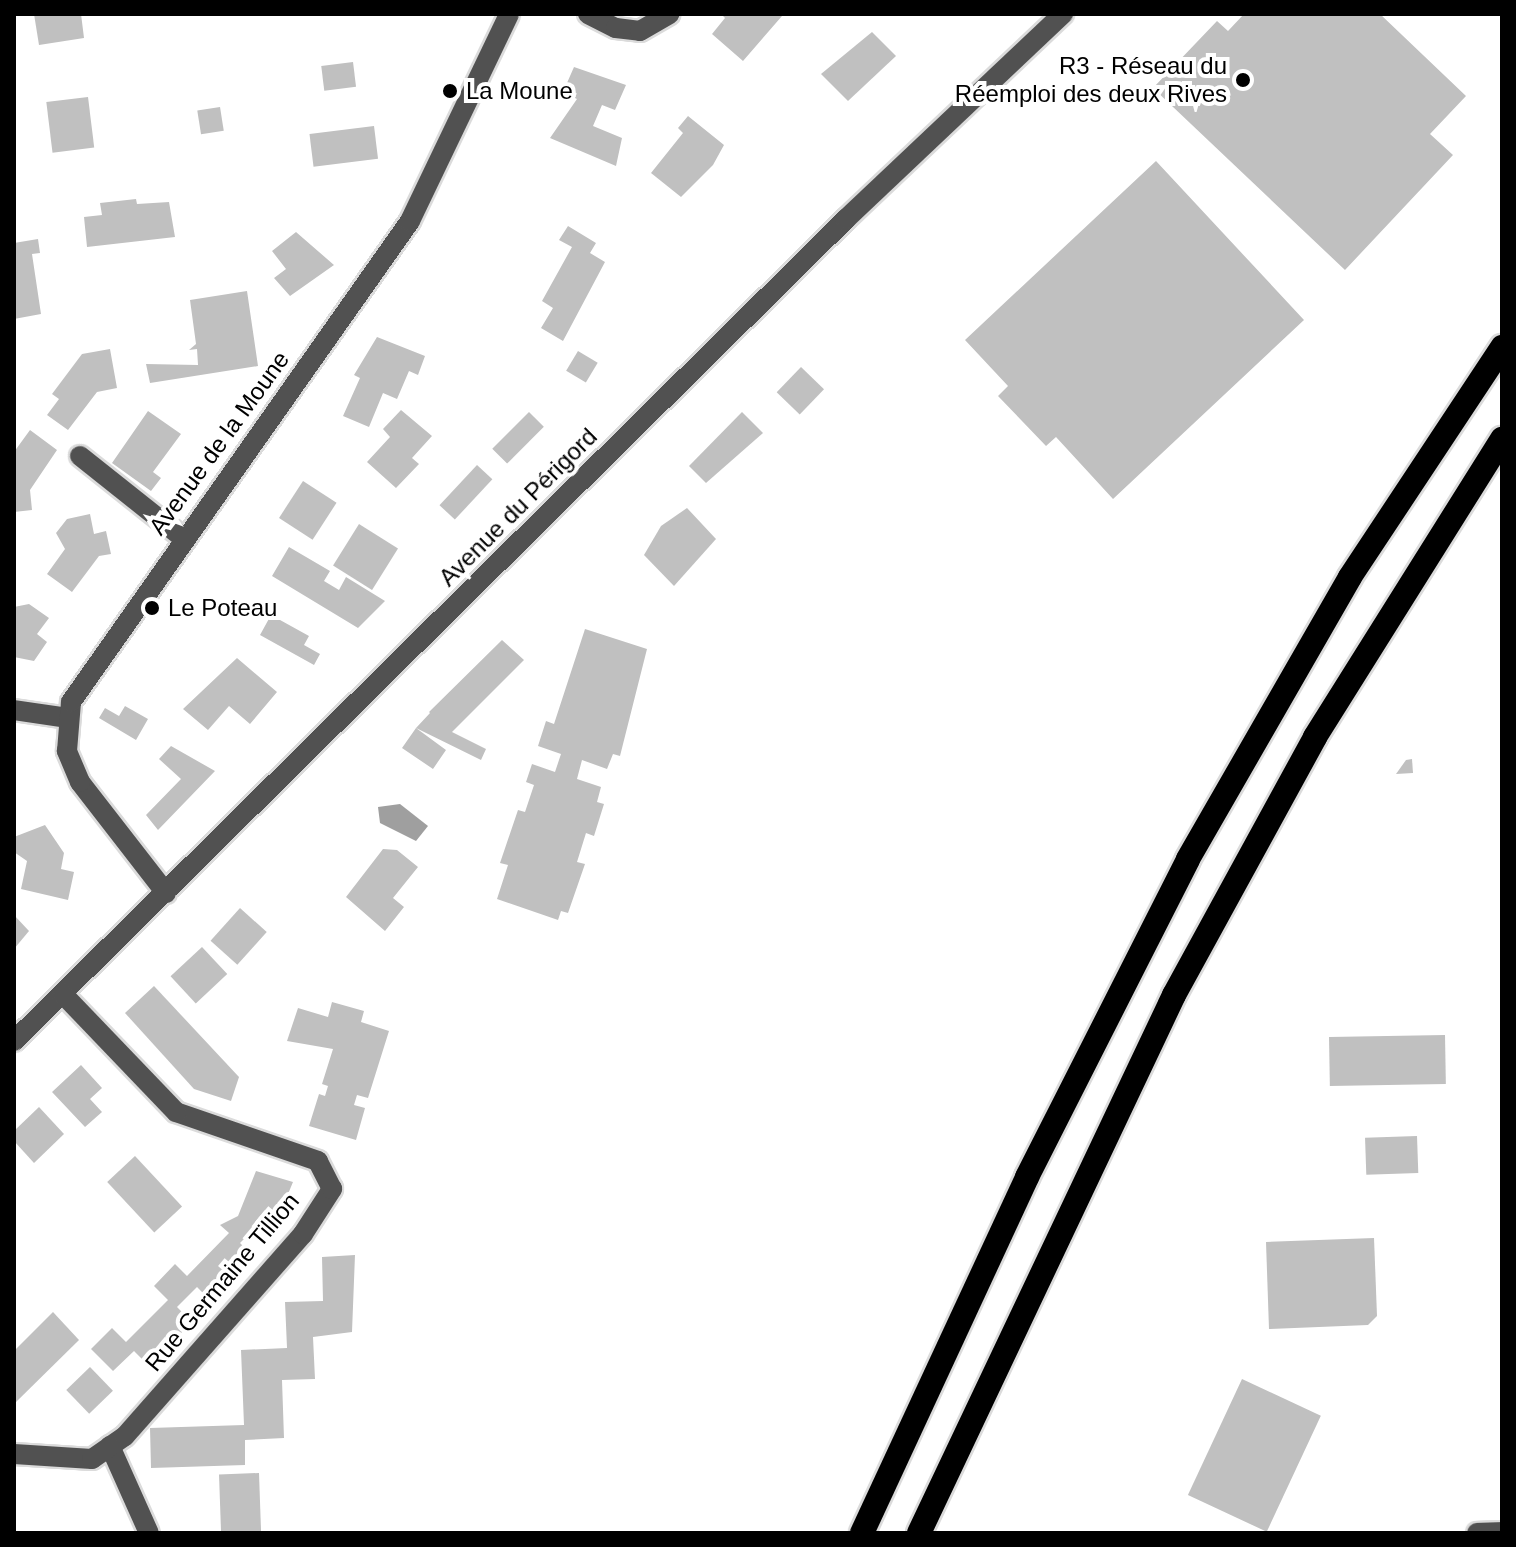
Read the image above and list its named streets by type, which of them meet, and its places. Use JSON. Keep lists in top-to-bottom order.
{
  "streets": {
    "street": ["Avenue de la Moune", "Avenue du Périgord", "Rue Germaine Tillion"]
  },
  "crossings": [
    ["Avenue de la Moune", "Avenue du Périgord"],
    ["Avenue du Périgord", "Rue Germaine Tillion"]
  ],
  "places": ["R3 - Réseau du Réemploi des deux Rives", "La Moune", "Le Poteau"]
}
